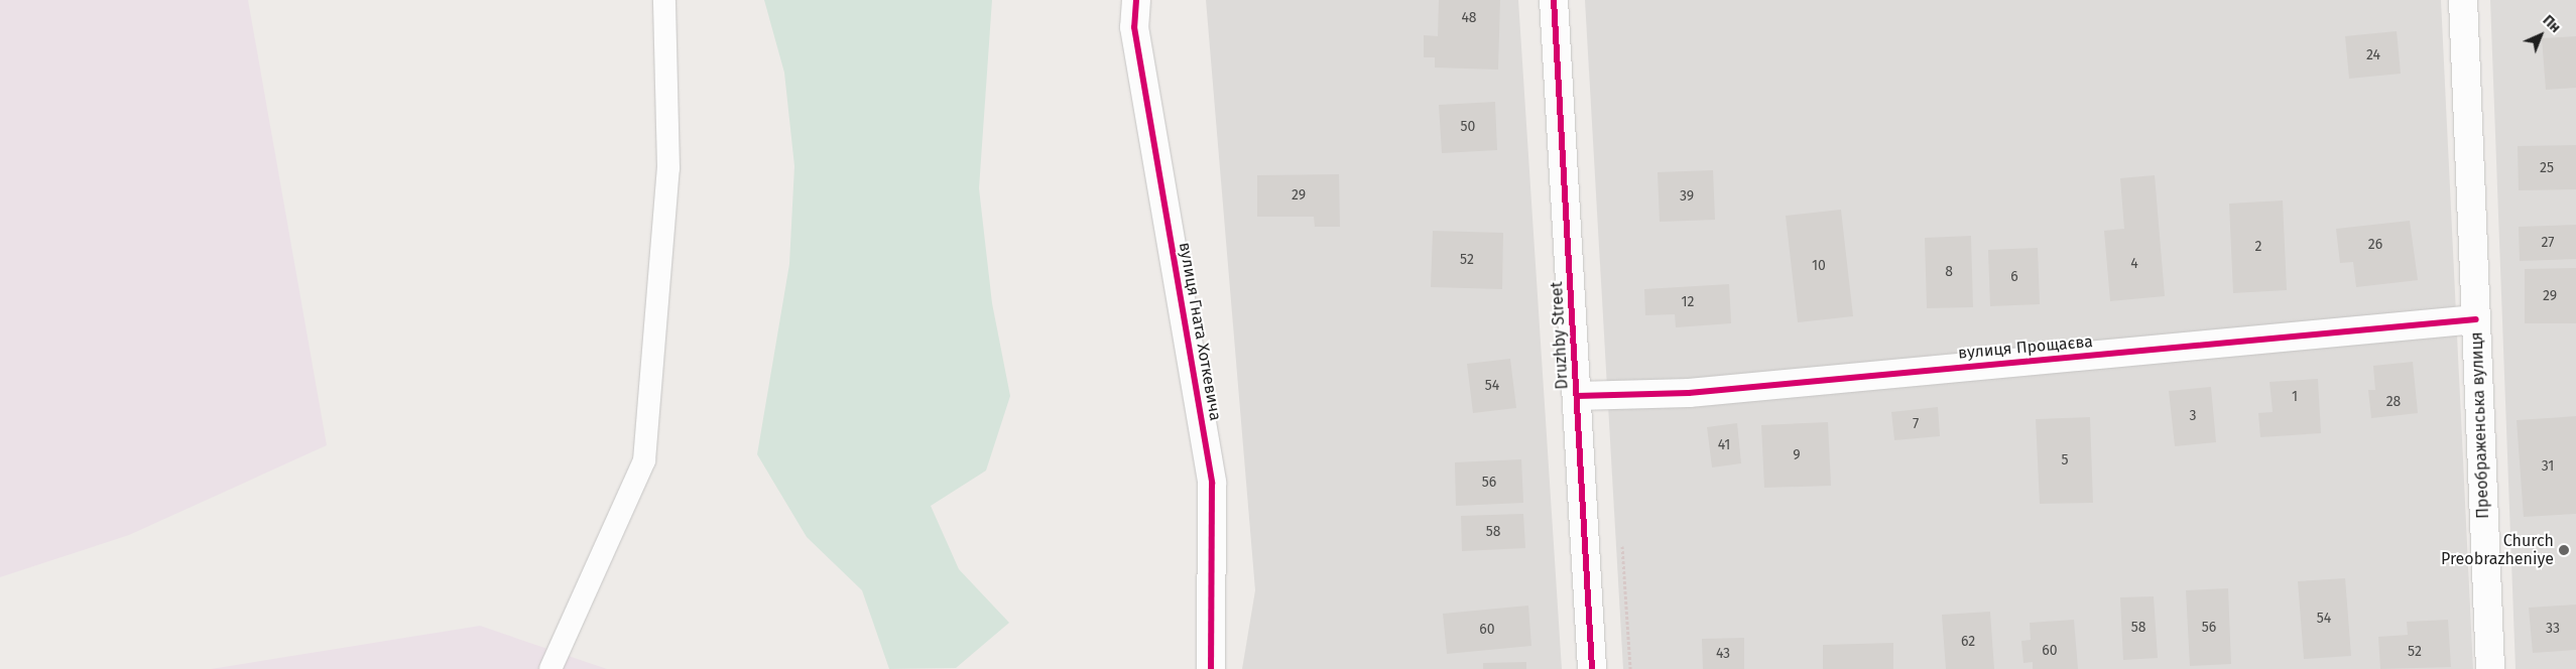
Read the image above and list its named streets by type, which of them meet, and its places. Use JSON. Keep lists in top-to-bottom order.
{
  "streets": {
    "street": [
      "вулиця Гната Хоткевича",
      "Druzhby Street",
      "вулиця Прощаєва",
      "Преображенська вулиця"
    ]
  },
  "crossings": [
    ["Druzhby Street", "вулиця Прощаєва"],
    ["вулиця Прощаєва", "Преображенська вулиця"]
  ],
  "places": ["Church Preobrazheniye"],
  "house_numbers": [
    "48",
    "24",
    "50",
    "25",
    "29",
    "39",
    "27",
    "26",
    "2",
    "52",
    "4",
    "10",
    "8",
    "6",
    "29",
    "12",
    "54",
    "1",
    "28",
    "3",
    "7",
    "41",
    "9",
    "5",
    "31",
    "56",
    "58",
    "54",
    "58",
    "56",
    "33",
    "60",
    "62",
    "60",
    "52",
    "43"
  ],
  "north": "top right"
}
